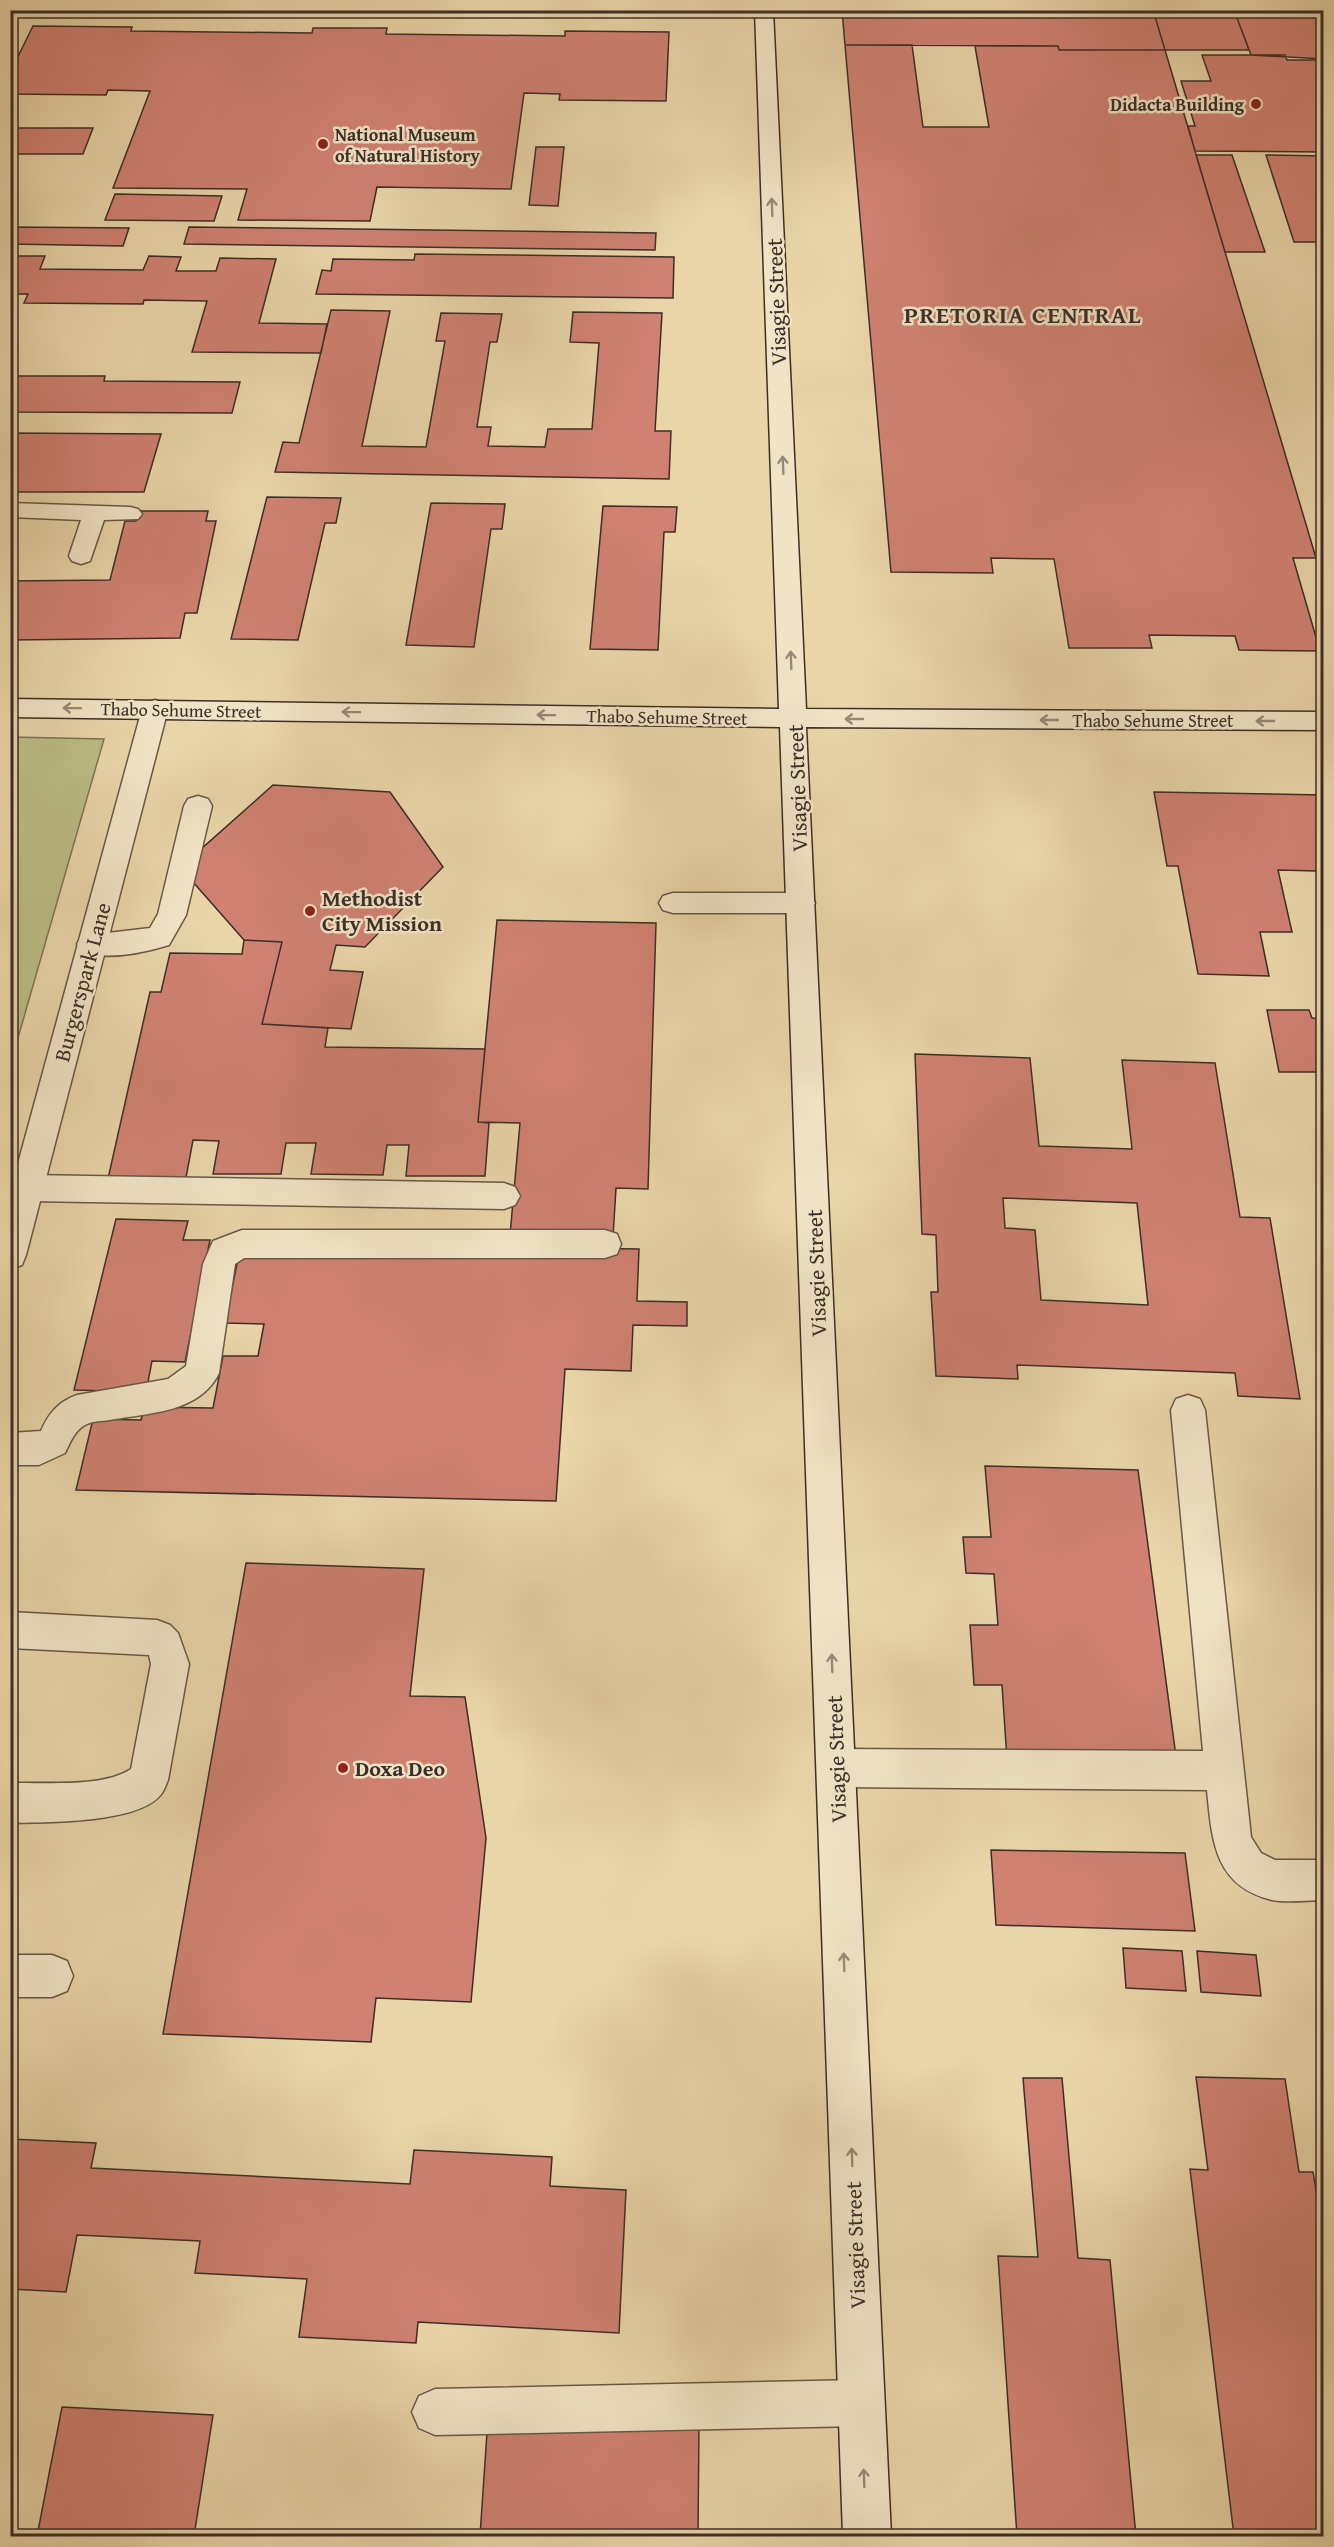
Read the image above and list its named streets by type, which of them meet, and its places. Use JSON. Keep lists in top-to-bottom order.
{
  "streets": {
    "street": ["Visagie Street", "Thabo Sehume Street", "Burgerspark Lane"]
  },
  "crossings": [
    ["Visagie Street", "Thabo Sehume Street"],
    ["Thabo Sehume Street", "Burgerspark Lane"]
  ],
  "one_way": ["Visagie Street", "Thabo Sehume Street"],
  "districts": ["PRETORIA CENTRAL"],
  "places": [
    "Didacta Building",
    "National Museum of Natural History",
    "Methodist City Mission",
    "Doxa Deo"
  ]
}
